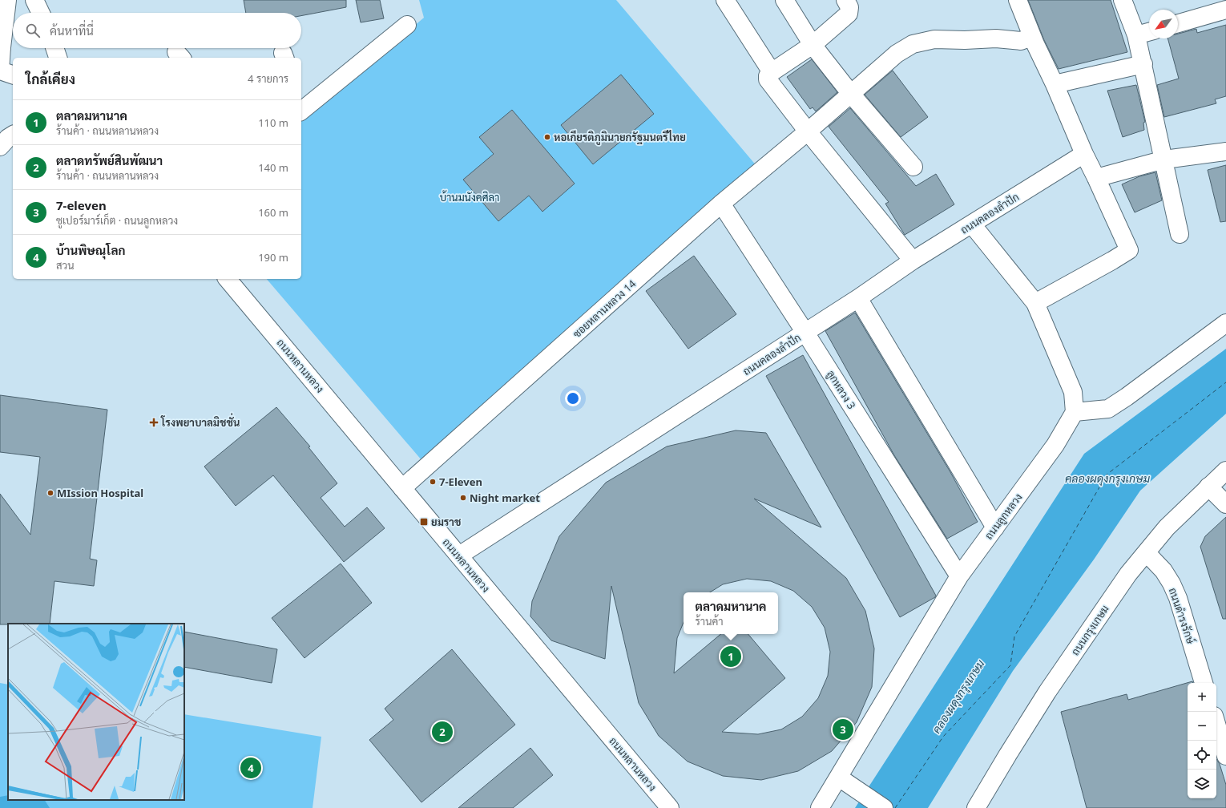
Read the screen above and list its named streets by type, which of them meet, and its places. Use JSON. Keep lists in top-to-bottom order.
{
  "streets": {
    "main road": [
      "ถนนคลองลำปัก",
      "ซอยหลานหลวง 14",
      "ถนนหลานหลวง",
      "ลูกหลวง 3",
      "ถนนลูกหลวง",
      "ถนนดำรงรักษ์",
      "ถนนกรุงเกษม"
    ]
  },
  "crossings": [
    ["ถนนคลองลำปัก", "ถนนหลานหลวง"],
    ["ถนนคลองลำปัก", "ลูกหลวง 3"],
    ["ซอยหลานหลวง 14", "ถนนหลานหลวง"],
    ["ซอยหลานหลวง 14", "ลูกหลวง 3"],
    ["ลูกหลวง 3", "ถนนลูกหลวง"],
    ["ถนนดำรงรักษ์", "ถนนกรุงเกษม"]
  ],
  "water": ["คลองผดุงกรุงเกษม"],
  "parks": ["บ้านมนังคศิลา"],
  "places": {
    "other": [
      "หอเกียรติภูมินายกรัฐมนตรีไทย",
      "7-Eleven",
      "MIssion Hospital",
      "Night market"
    ],
    "health": ["โรงพยาบาลมิชชั่น"],
    "transit": ["ยมราช"]
  },
  "north": "bottom left",
  "page": {
    "search": "ค้นหาที่นี่",
    "heading": ["ใกล้เคียง", "4 รายการ"],
    "list": [
      {
        "mark": "1",
        "name": "ตลาดมหานาค",
        "note": "ร้านค้า · ถนนหลานหลวง",
        "value": "110 m"
      },
      {
        "mark": "2",
        "name": "ตลาดทรัพย์สินพัฒนา",
        "note": "ร้านค้า · ถนนหลานหลวง",
        "value": "140 m"
      },
      {
        "mark": "3",
        "name": "7-eleven",
        "note": "ซูเปอร์มาร์เก็ต · ถนนลูกหลวง",
        "value": "160 m"
      },
      {
        "mark": "4",
        "name": "บ้านพิษณุโลก",
        "note": "สวน",
        "value": "190 m"
      }
    ],
    "popup": ["ตลาดมหานาค", "ร้านค้า"],
    "pins": [
      "1",
      "3",
      "2",
      "4"
    ],
    "map_buttons": ["+", "−"]
  }
}
